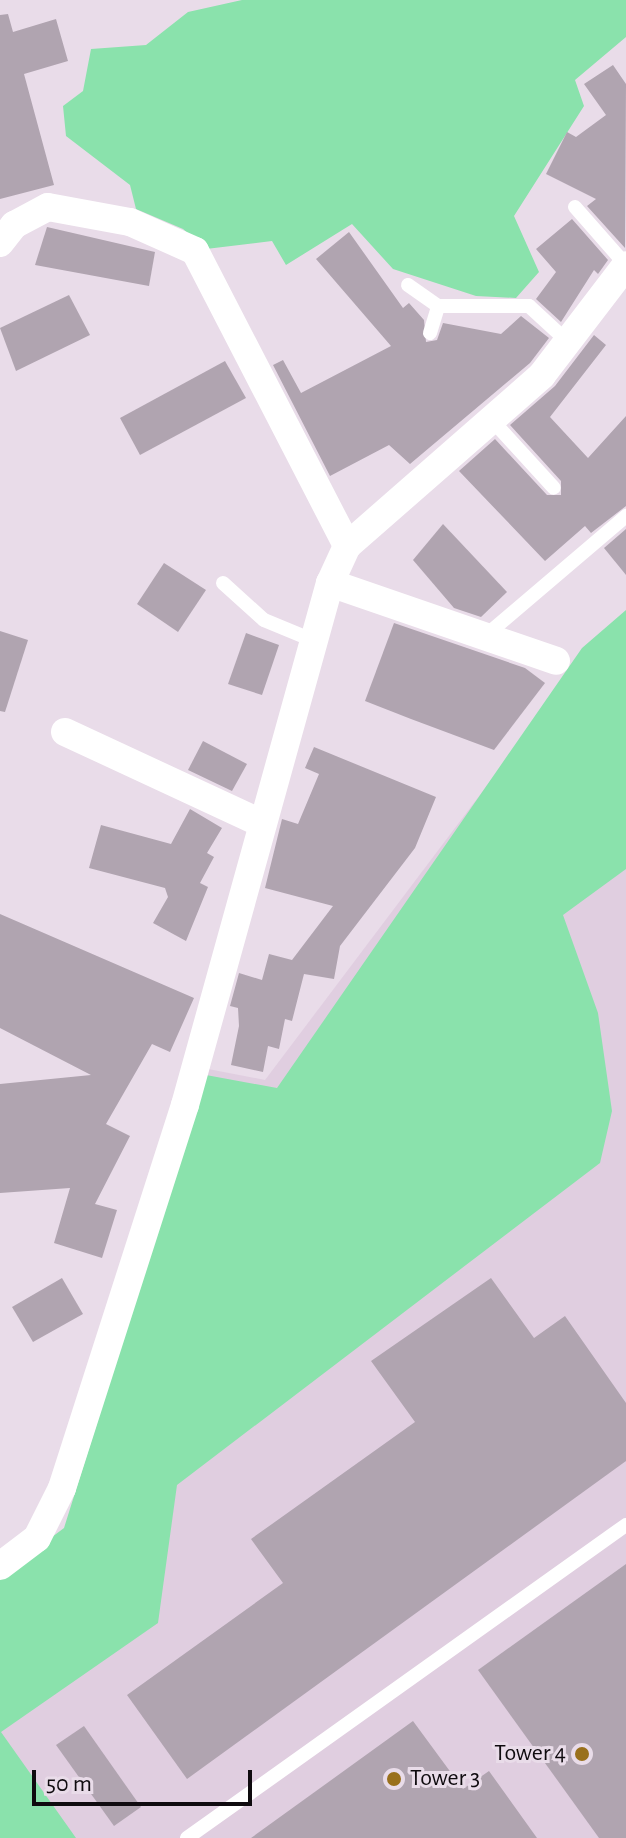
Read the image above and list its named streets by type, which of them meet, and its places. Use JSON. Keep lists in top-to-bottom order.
{
  "places": ["Tower 4", "Tower 3"],
  "scale_bar": "50 m"
}
